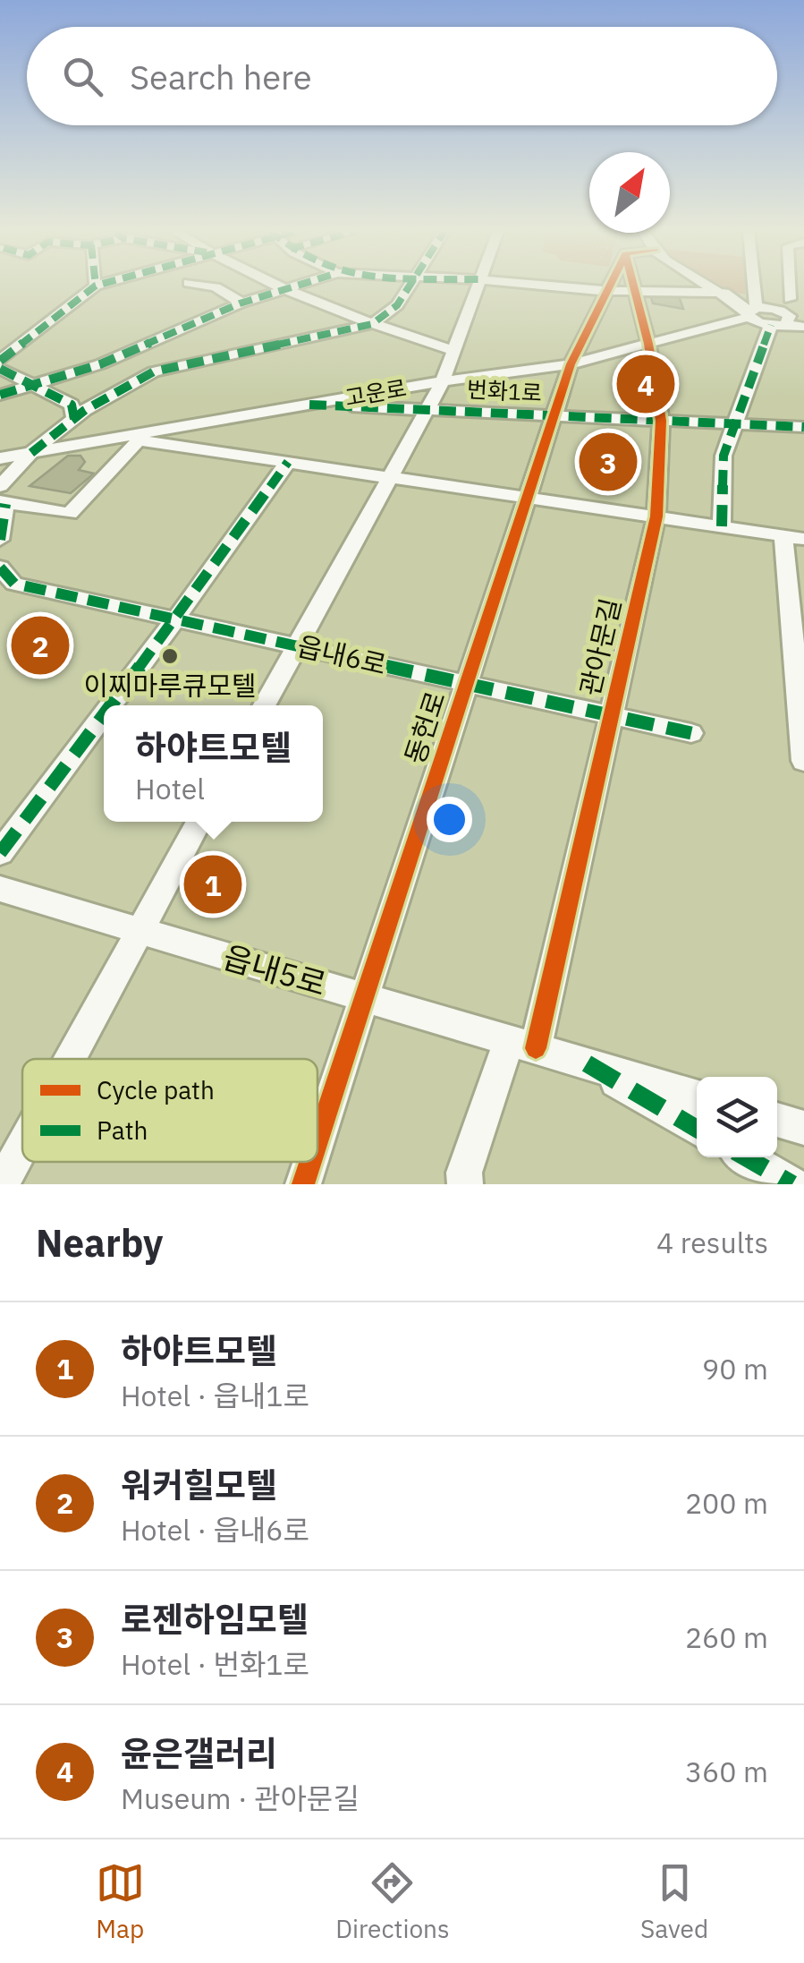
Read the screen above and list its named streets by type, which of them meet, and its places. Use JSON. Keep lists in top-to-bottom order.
{
  "streets": {
    "street": [
      "번화1로",
      "고운로",
      "관아문길",
      "읍내6로",
      "동헌로",
      "읍내5로"
    ]
  },
  "crossings": [
    ["번화1로", "고운로"],
    ["번화1로", "관아문길"],
    ["번화1로", "동헌로"],
    ["고운로", "관아문길"],
    ["고운로", "동헌로"],
    ["관아문길", "읍내6로"],
    ["관아문길", "읍내5로"],
    ["읍내6로", "동헌로"],
    ["동헌로", "읍내5로"]
  ],
  "places": ["이찌마루큐모텔"],
  "legend": ["Cycle path", "Path"],
  "north": "top right",
  "page": {
    "search": "Search here",
    "pins": [
      "4",
      "3",
      "2",
      "1"
    ],
    "popup": ["하야트모텔", "Hotel"],
    "heading": ["Nearby", "4 results"],
    "list": [
      {
        "mark": "1",
        "name": "하야트모텔",
        "note": "Hotel · 읍내1로",
        "value": "90 m"
      },
      {
        "mark": "2",
        "name": "워커힐모텔",
        "note": "Hotel · 읍내6로",
        "value": "200 m"
      },
      {
        "mark": "3",
        "name": "로젠하임모텔",
        "note": "Hotel · 번화1로",
        "value": "260 m"
      },
      {
        "mark": "4",
        "name": "윤은갤러리",
        "note": "Museum · 관아문길",
        "value": "360 m"
      }
    ],
    "nav": ["Map", "Directions", "Saved"]
  }
}
